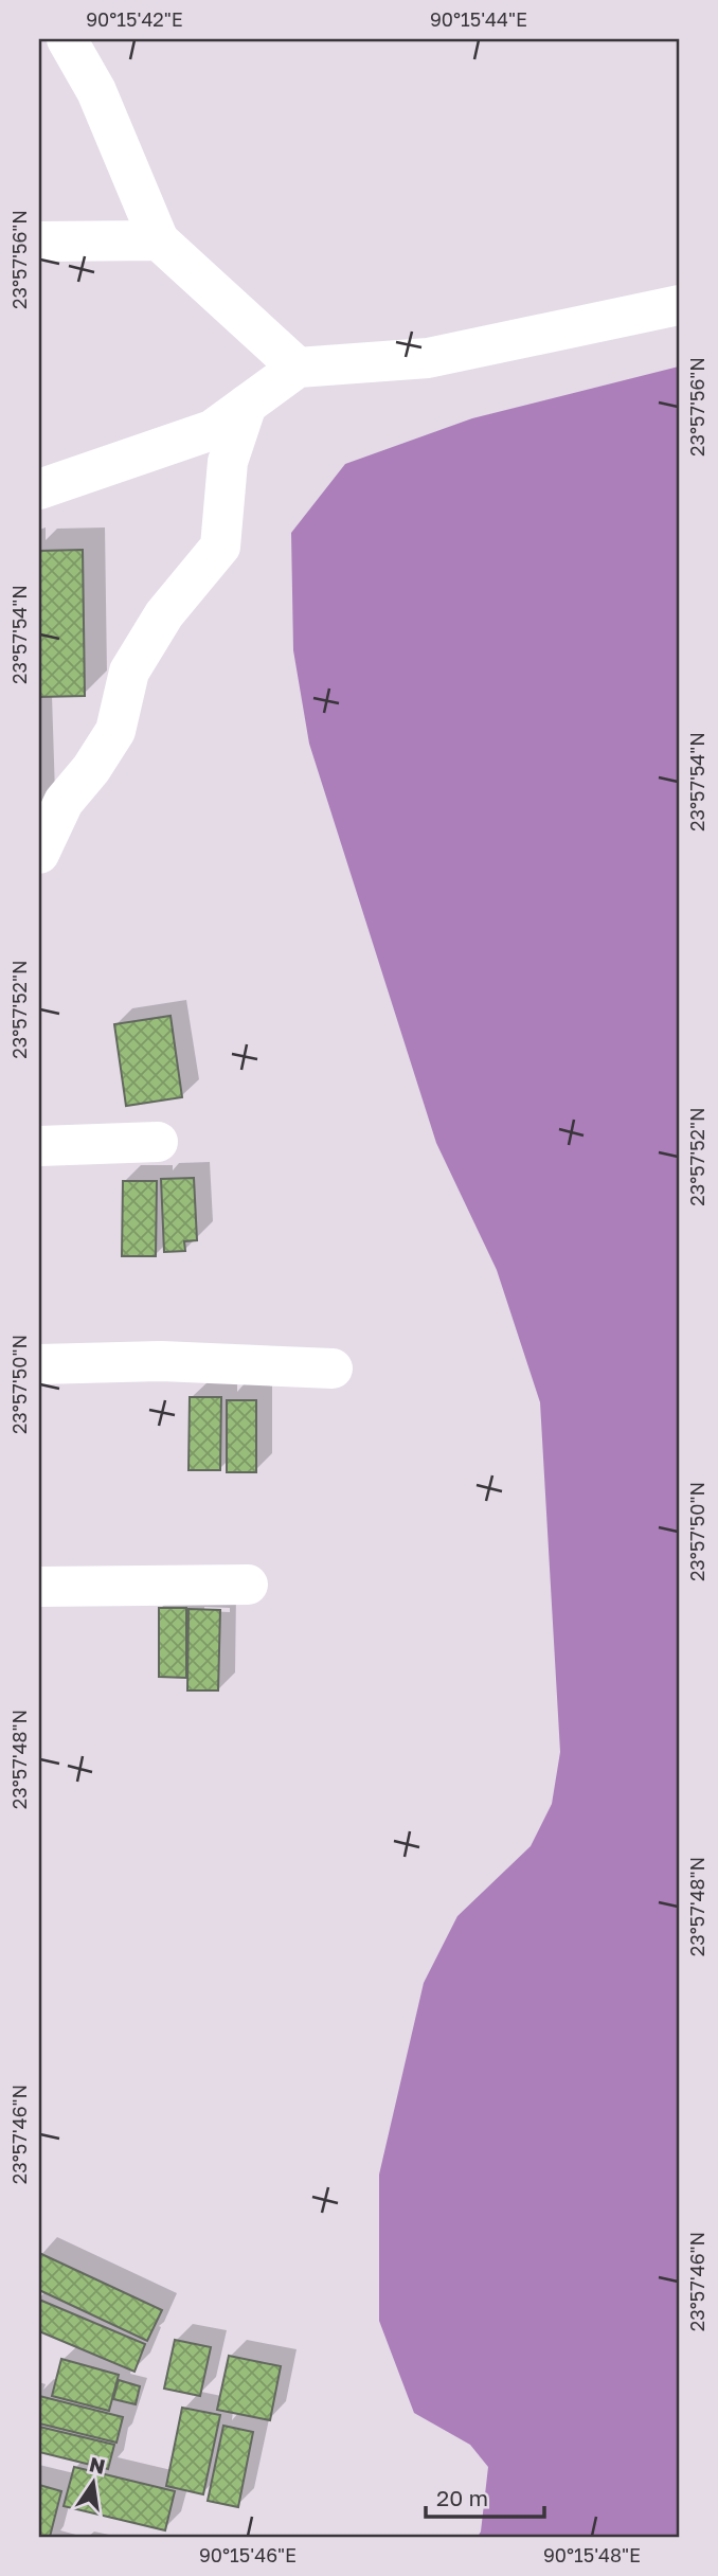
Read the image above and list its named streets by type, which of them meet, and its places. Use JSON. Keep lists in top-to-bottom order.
{
  "scale_bar": "20 m",
  "north": "top",
  "coordinates": [
    "90°15'42\"E",
    "90°15'44\"E",
    "23°57'56\"N",
    "23°57'54\"N",
    "23°57'52\"N",
    "23°57'50\"N",
    "23°57'48\"N",
    "23°57'46\"N",
    "90°15'46\"E",
    "90°15'48\"E"
  ]
}
